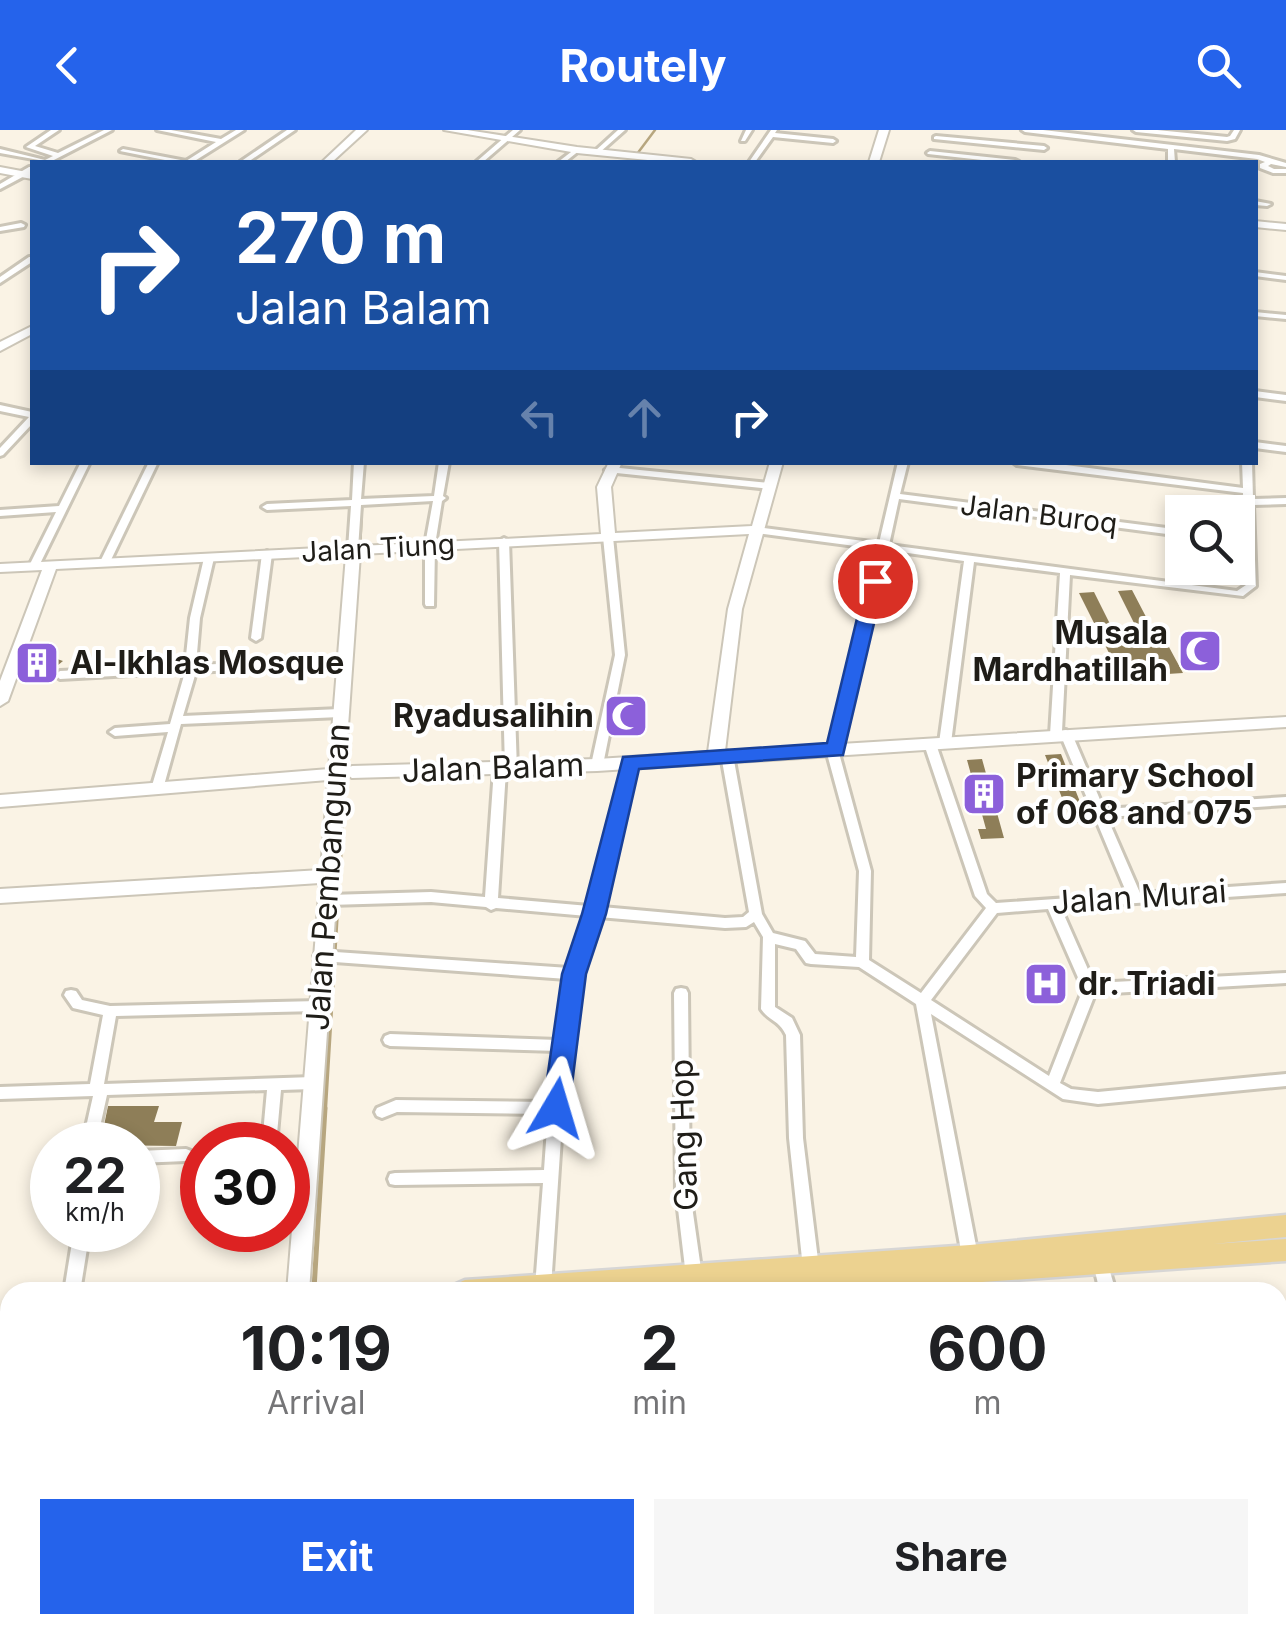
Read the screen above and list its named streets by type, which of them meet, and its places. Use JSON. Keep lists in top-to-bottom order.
{
  "streets": {
    "street": [
      "Jalan Buroq",
      "Jalan Tiung",
      "Jalan Balam",
      "Jalan Pembangunan",
      "Jalan Murai",
      "Gang Hop"
    ]
  },
  "crossings": [
    ["Jalan Tiung", "Jalan Pembangunan"],
    ["Jalan Balam", "Jalan Pembangunan"]
  ],
  "places": {
    "mosque": ["Musala Mardhatillah", "Ryadusalihin"],
    "building": ["Al-Ikhlas Mosque", "Primary School of 068 and 075"],
    "hospital": ["dr. Triadi"]
  },
  "page": {
    "header": "Routely",
    "turn": ["270 m", "Jalan Balam"],
    "speed": "22 km/h",
    "limit": "30",
    "eta": [
      "10:19",
      "Arrival",
      "2",
      "min",
      "600",
      "m"
    ],
    "buttons": ["Exit", "Share"]
  }
}
